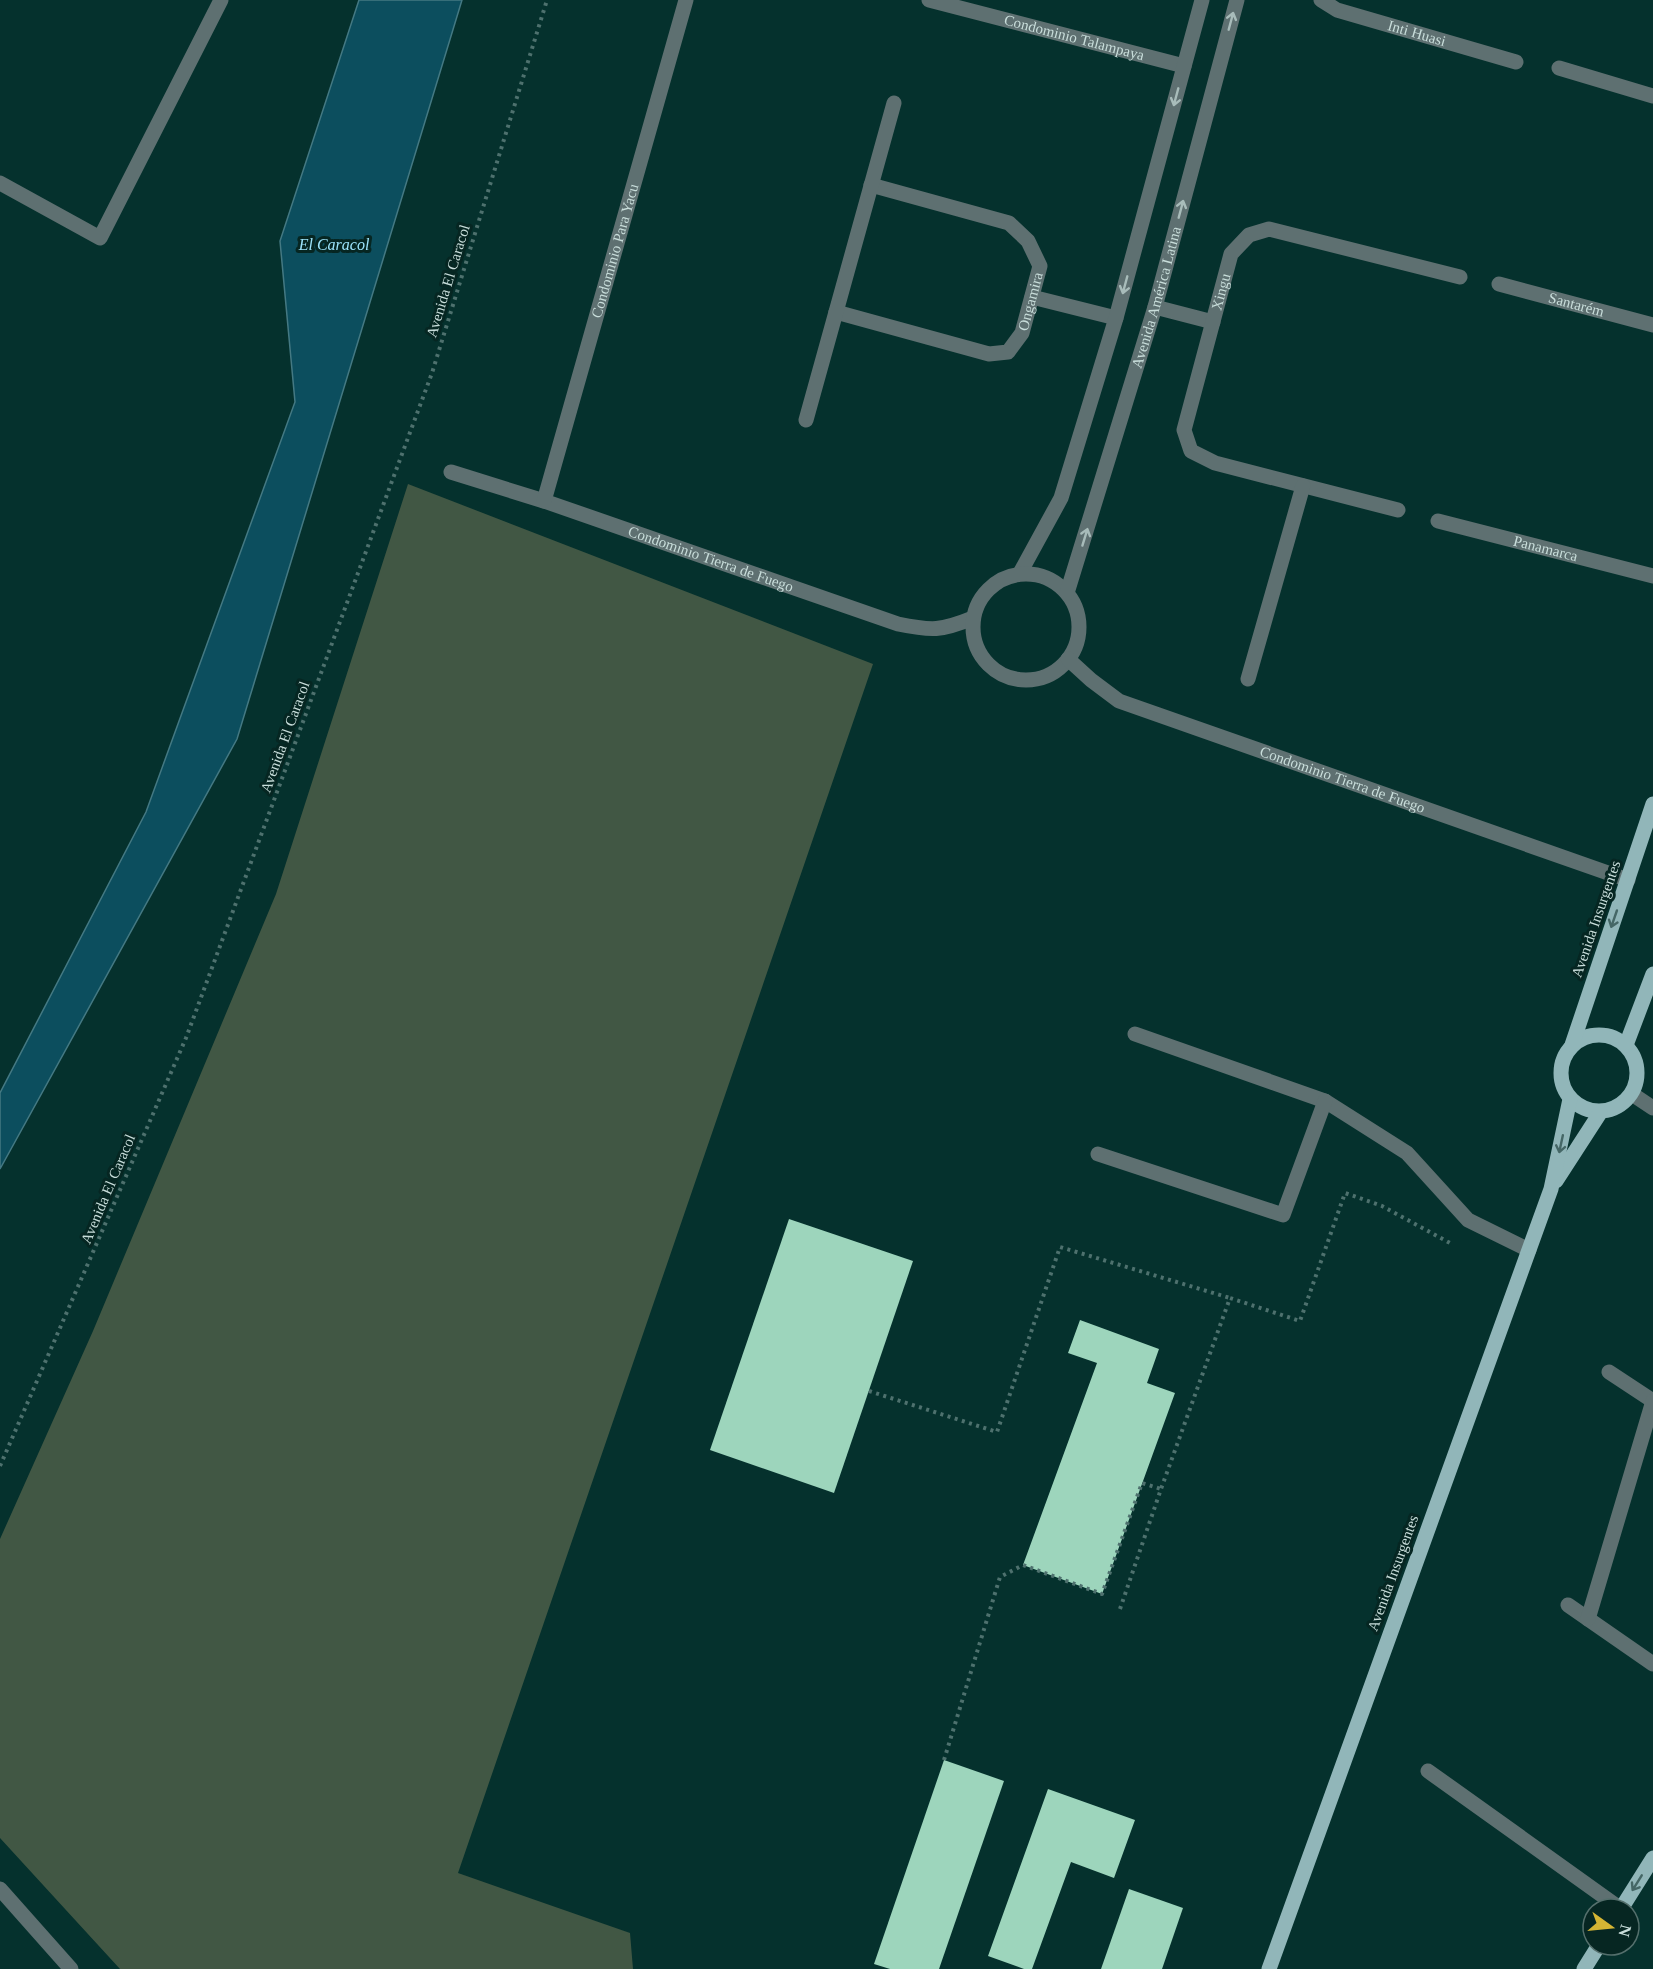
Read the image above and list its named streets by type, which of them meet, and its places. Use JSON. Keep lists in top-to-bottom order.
{
  "streets": {
    "main road": ["Avenida Insurgentes"],
    "street": [
      "Inti Huasi",
      "Condominio Talampaya",
      "Condominio Para Yacu",
      "Xingu",
      "Avenida América Latina",
      "Ongamira",
      "Santarém",
      "Panamarca",
      "Condominio Tierra de Fuego"
    ],
    "path": ["Avenida El Caracol"]
  },
  "crossings": [
    ["Condominio Para Yacu", "Condominio Tierra de Fuego"],
    ["Avenida América Latina", "Condominio Tierra de Fuego"],
    ["Condominio Tierra de Fuego", "Avenida Insurgentes"]
  ],
  "water": ["El Caracol"],
  "north": "right"
}
